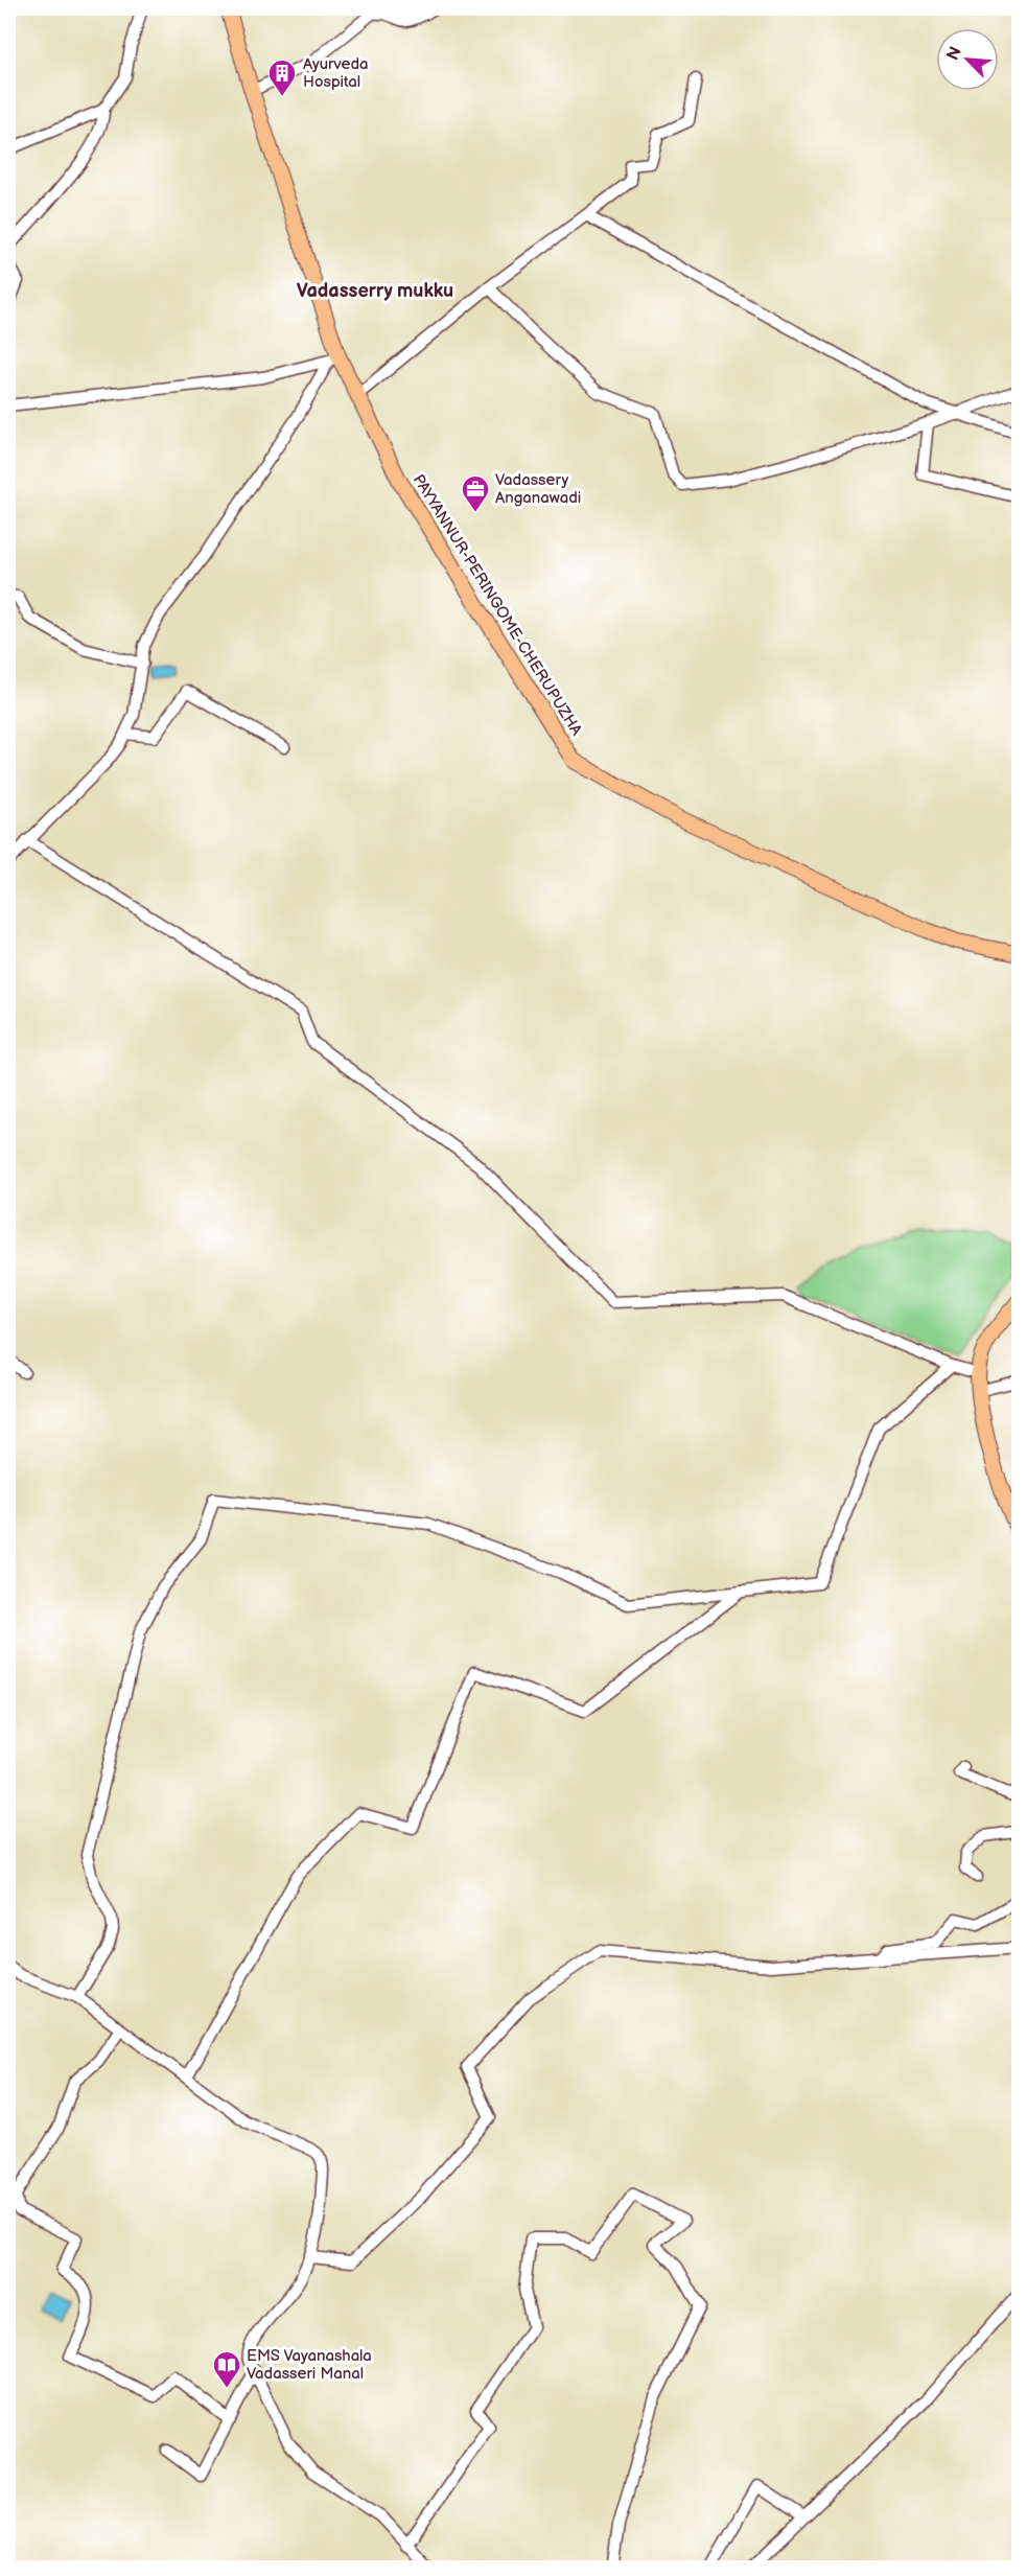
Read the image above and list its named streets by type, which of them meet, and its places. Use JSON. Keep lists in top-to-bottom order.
{
  "streets": {
    "main road": ["PAYYANNUR-PERINGOME-CHERUPUZHA"]
  },
  "districts": ["Vadasserry mukku"],
  "places": {
    "building": ["Ayurveda Hospital"],
    "office": ["Vadassery Anganawadi"],
    "library": ["EMS Vayanashala Vadasseri Manal"]
  },
  "north": "top left"
}
